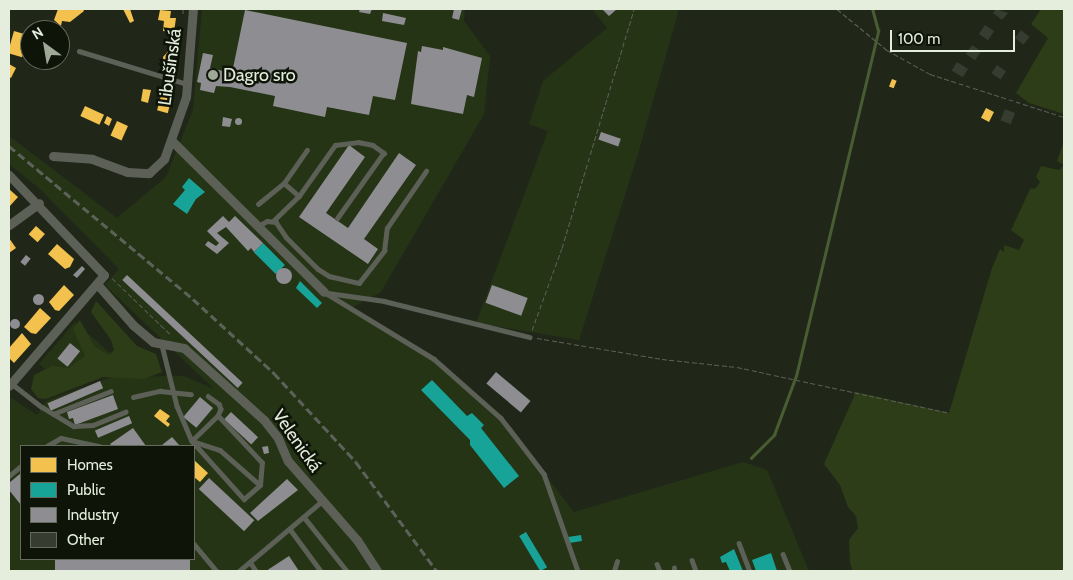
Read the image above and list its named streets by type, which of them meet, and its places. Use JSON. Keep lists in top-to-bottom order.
{
  "streets": {
    "street": ["Libušínská", "Velenická"]
  },
  "places": ["Dagro sro"],
  "legend": [
    "Homes",
    "Public",
    "Industry",
    "Other"
  ],
  "scale_bar": "100 m",
  "north": "top left"
}
